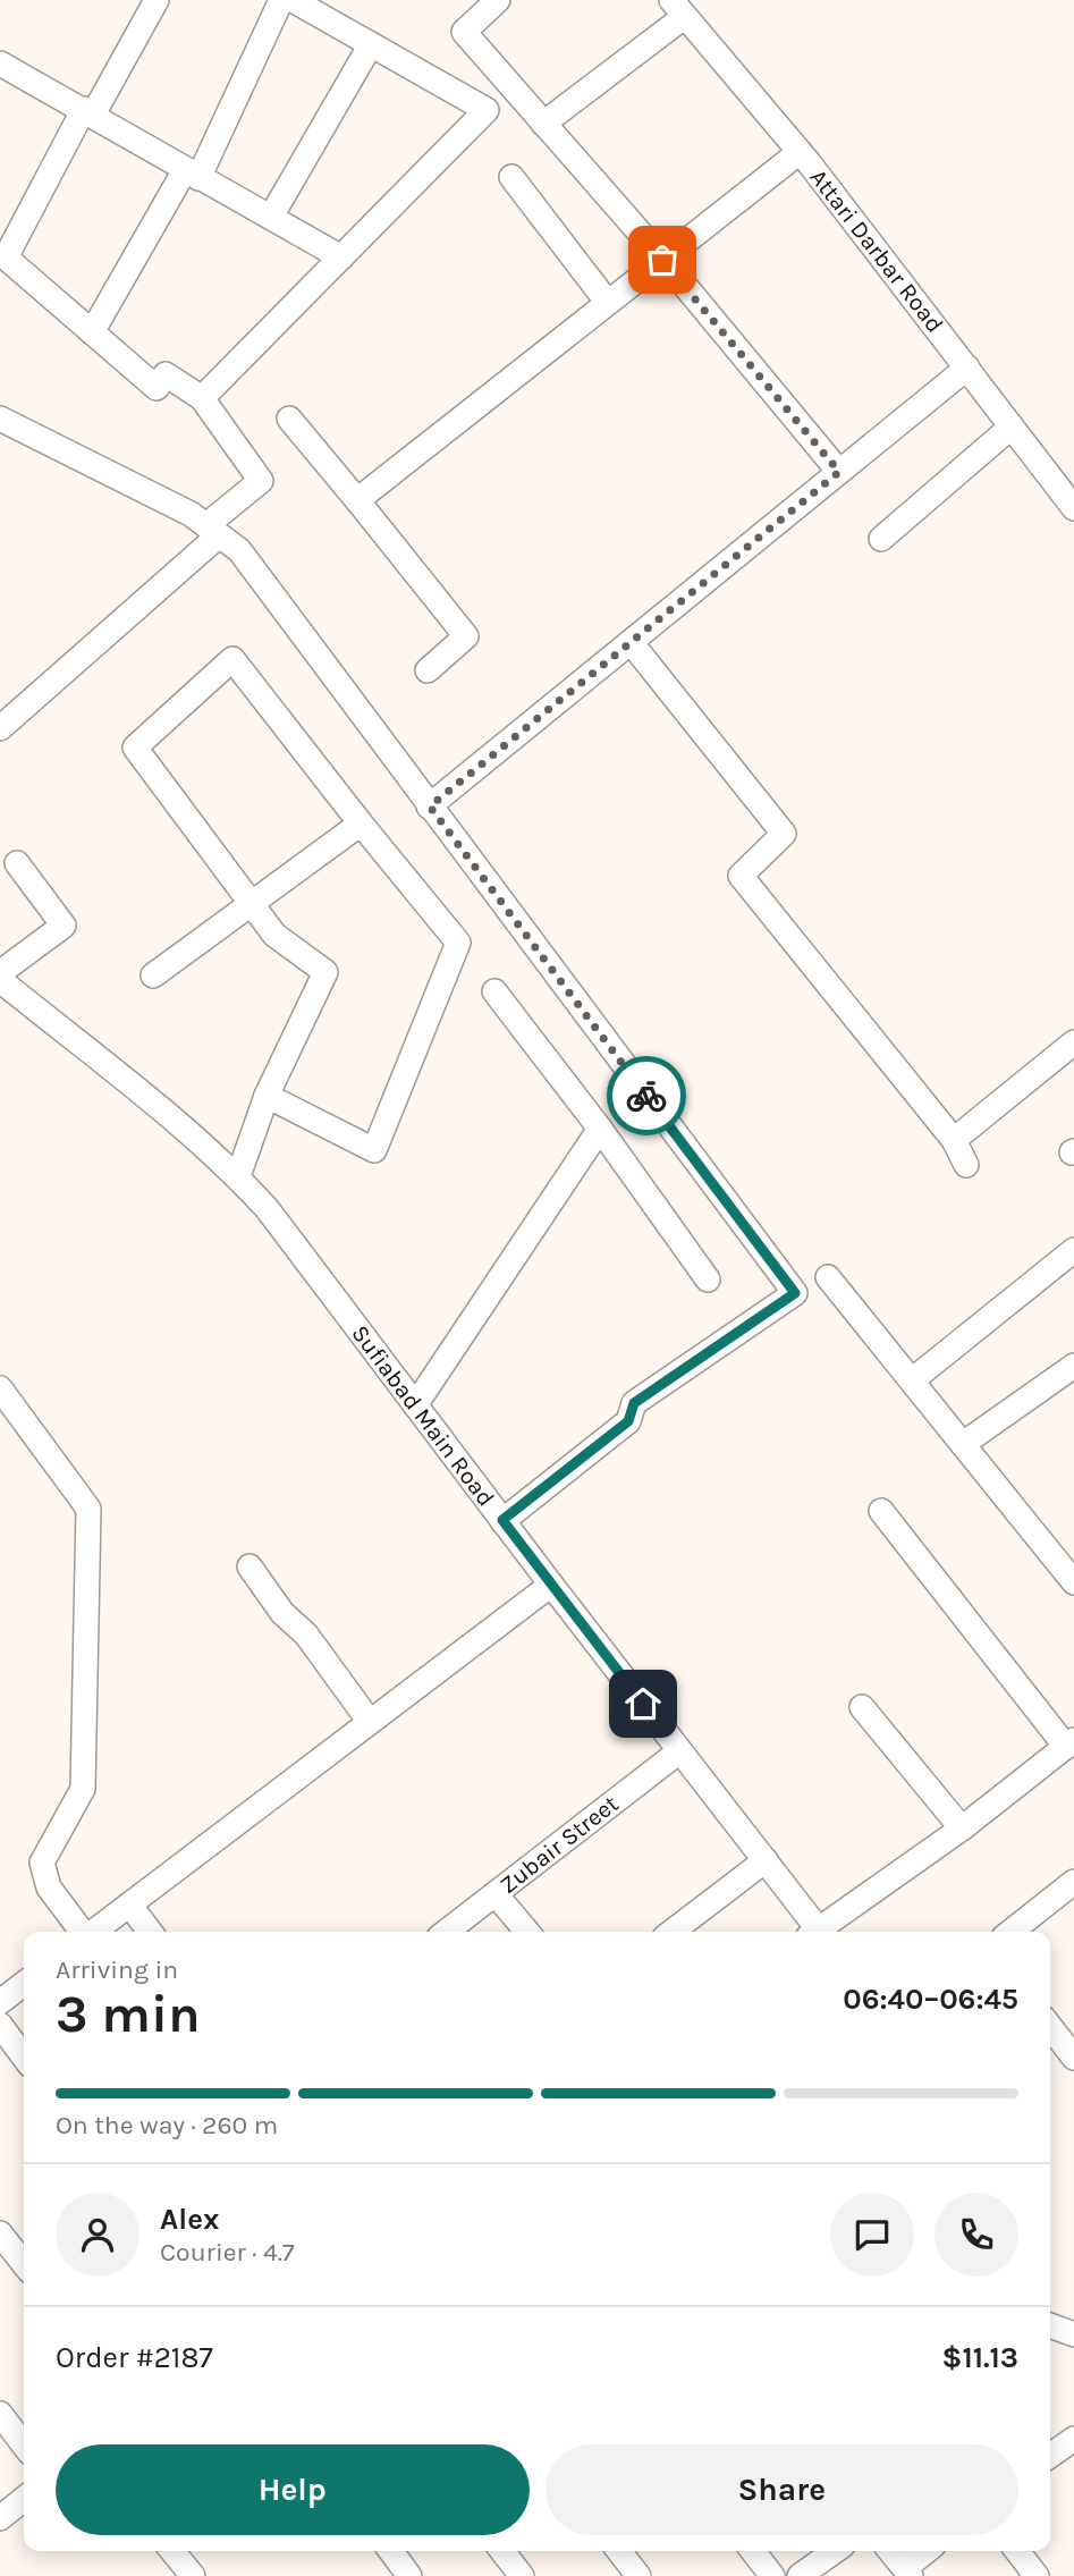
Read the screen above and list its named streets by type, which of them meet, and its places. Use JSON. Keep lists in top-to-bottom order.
{
  "streets": {
    "street": ["Attari Darbar Road", "Sufiabad Main Road", "Zubair Street"]
  },
  "crossings": [
    ["Sufiabad Main Road", "Zubair Street"]
  ],
  "page": {
    "heading": ["3 min", "Arriving in", "06:40–06:45"],
    "panel": [
      "Alex",
      "Courier · 4.7",
      "Order #2187",
      "$11.13"
    ],
    "bar": "On the way · 260 m",
    "buttons": ["Help", "Share"]
  }
}
